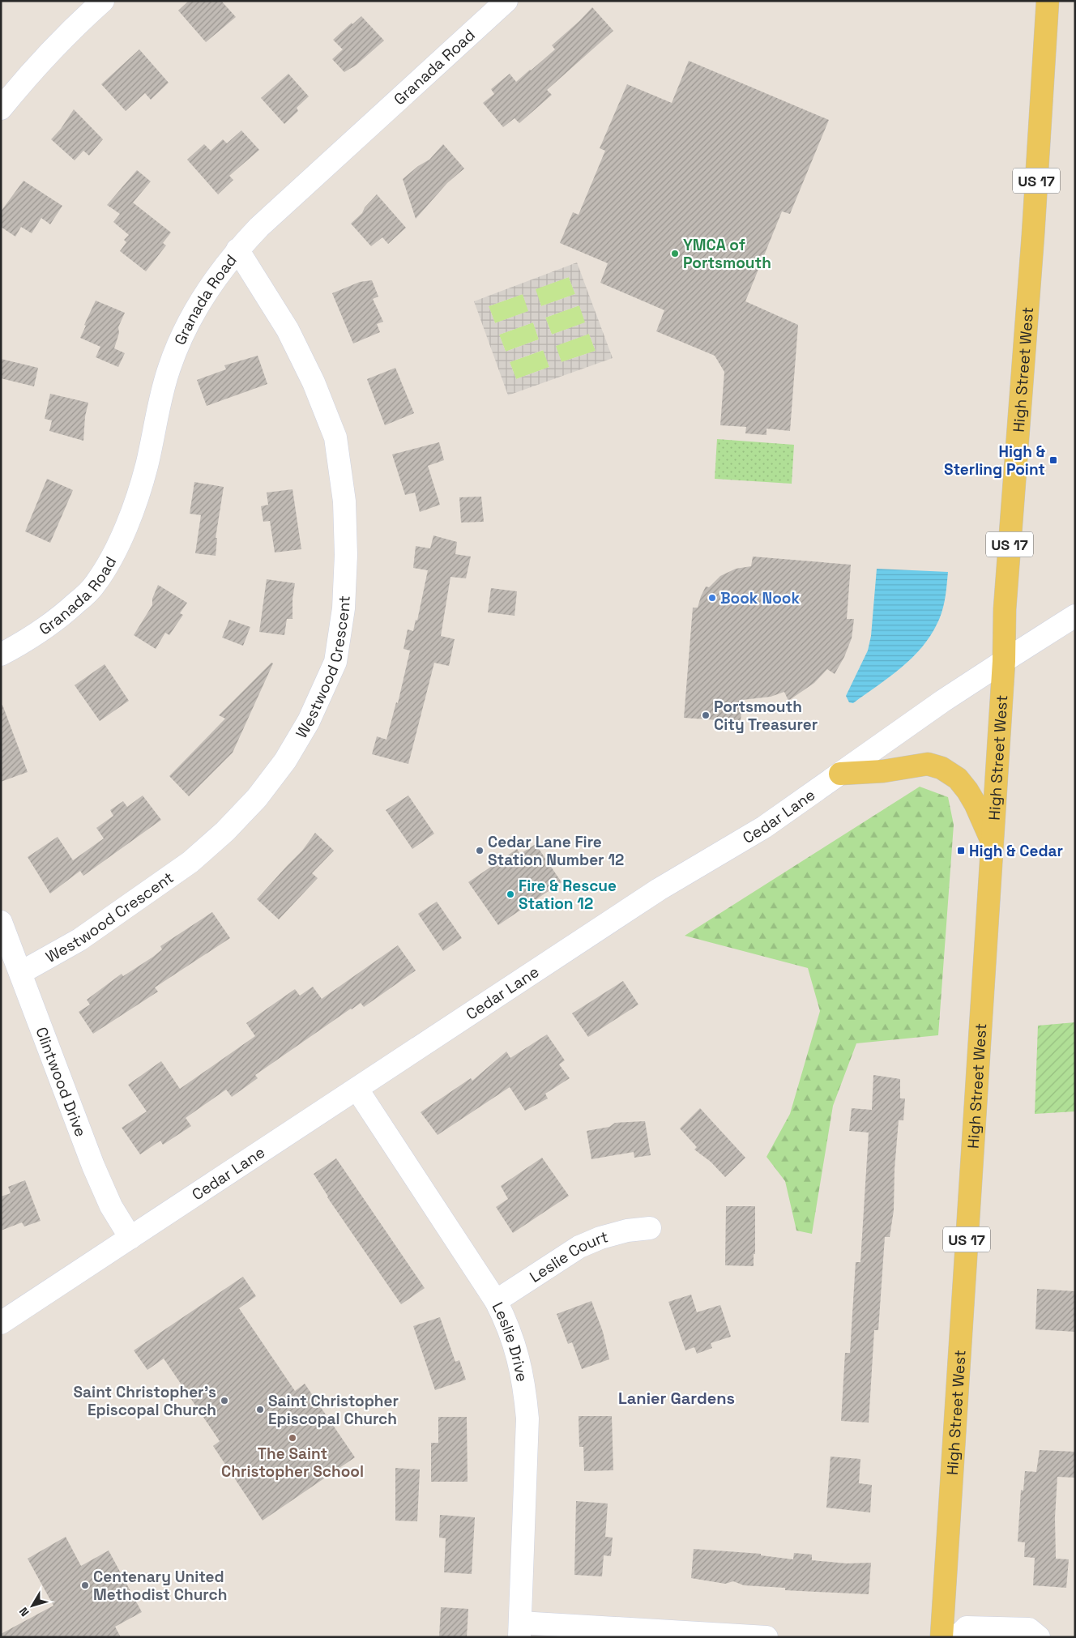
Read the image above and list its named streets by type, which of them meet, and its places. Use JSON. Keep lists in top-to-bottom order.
{
  "streets": {
    "main road": ["US 17", "High Street West"],
    "street": [
      "Granada Road",
      "Westwood Crescent",
      "Cedar Lane",
      "Clintwood Drive",
      "Leslie Court",
      "Leslie Drive"
    ]
  },
  "crossings": [
    ["Granada Road", "Westwood Crescent"],
    ["High Street West", "Cedar Lane"],
    ["Westwood Crescent", "Clintwood Drive"],
    ["Cedar Lane", "Clintwood Drive"],
    ["Cedar Lane", "Leslie Drive"],
    ["Leslie Court", "Leslie Drive"]
  ],
  "districts": ["Lanier Gardens"],
  "places": {
    "other": [
      "YMCA of Portsmouth",
      "Book Nook",
      "Portsmouth City Treasurer",
      "Cedar Lane Fire Station Number 12",
      "Fire & Rescue Station 12",
      "Saint Christopher's Episcopal Church",
      "Saint Christopher Episcopal Church",
      "The Saint Christopher School",
      "Centenary United Methodist Church"
    ],
    "transit": ["High & Sterling Point", "High & Cedar"]
  },
  "north": "bottom left"
}
